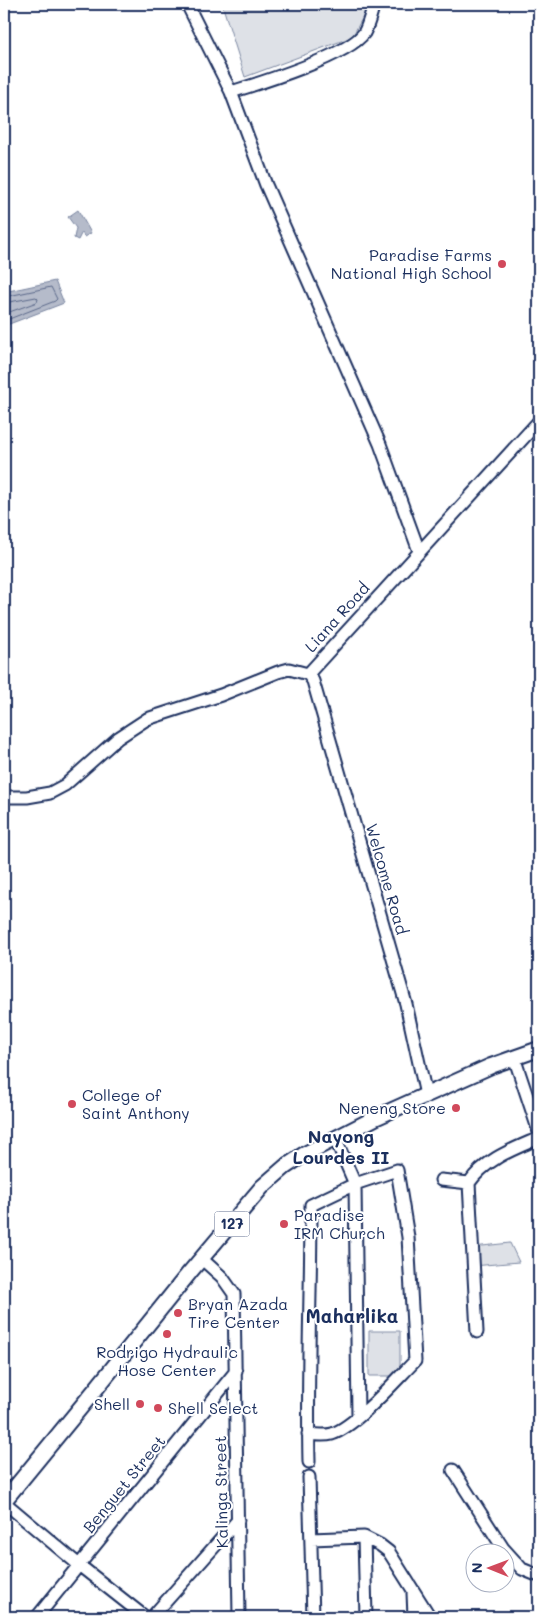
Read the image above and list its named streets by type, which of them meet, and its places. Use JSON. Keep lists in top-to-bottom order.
{
  "streets": {
    "main road": ["127"],
    "street": [
      "Liana Road",
      "Welcome Road",
      "Benguet Street",
      "Kalinga Street"
    ]
  },
  "crossings": [
    ["Liana Road", "Welcome Road"],
    ["Welcome Road", "127"],
    ["127", "Kalinga Street"],
    ["Benguet Street", "Kalinga Street"]
  ],
  "districts": ["Nayong Lourdes II", "Maharlika"],
  "places": [
    "Paradise Farms National High School",
    "College of Saint Anthony",
    "Neneng Store",
    "Paradise IRM Church",
    "Bryan Azada Tire Center",
    "Rodrigo Hydraulic Hose Center",
    "Shell",
    "Shell Select"
  ],
  "north": "left"
}
